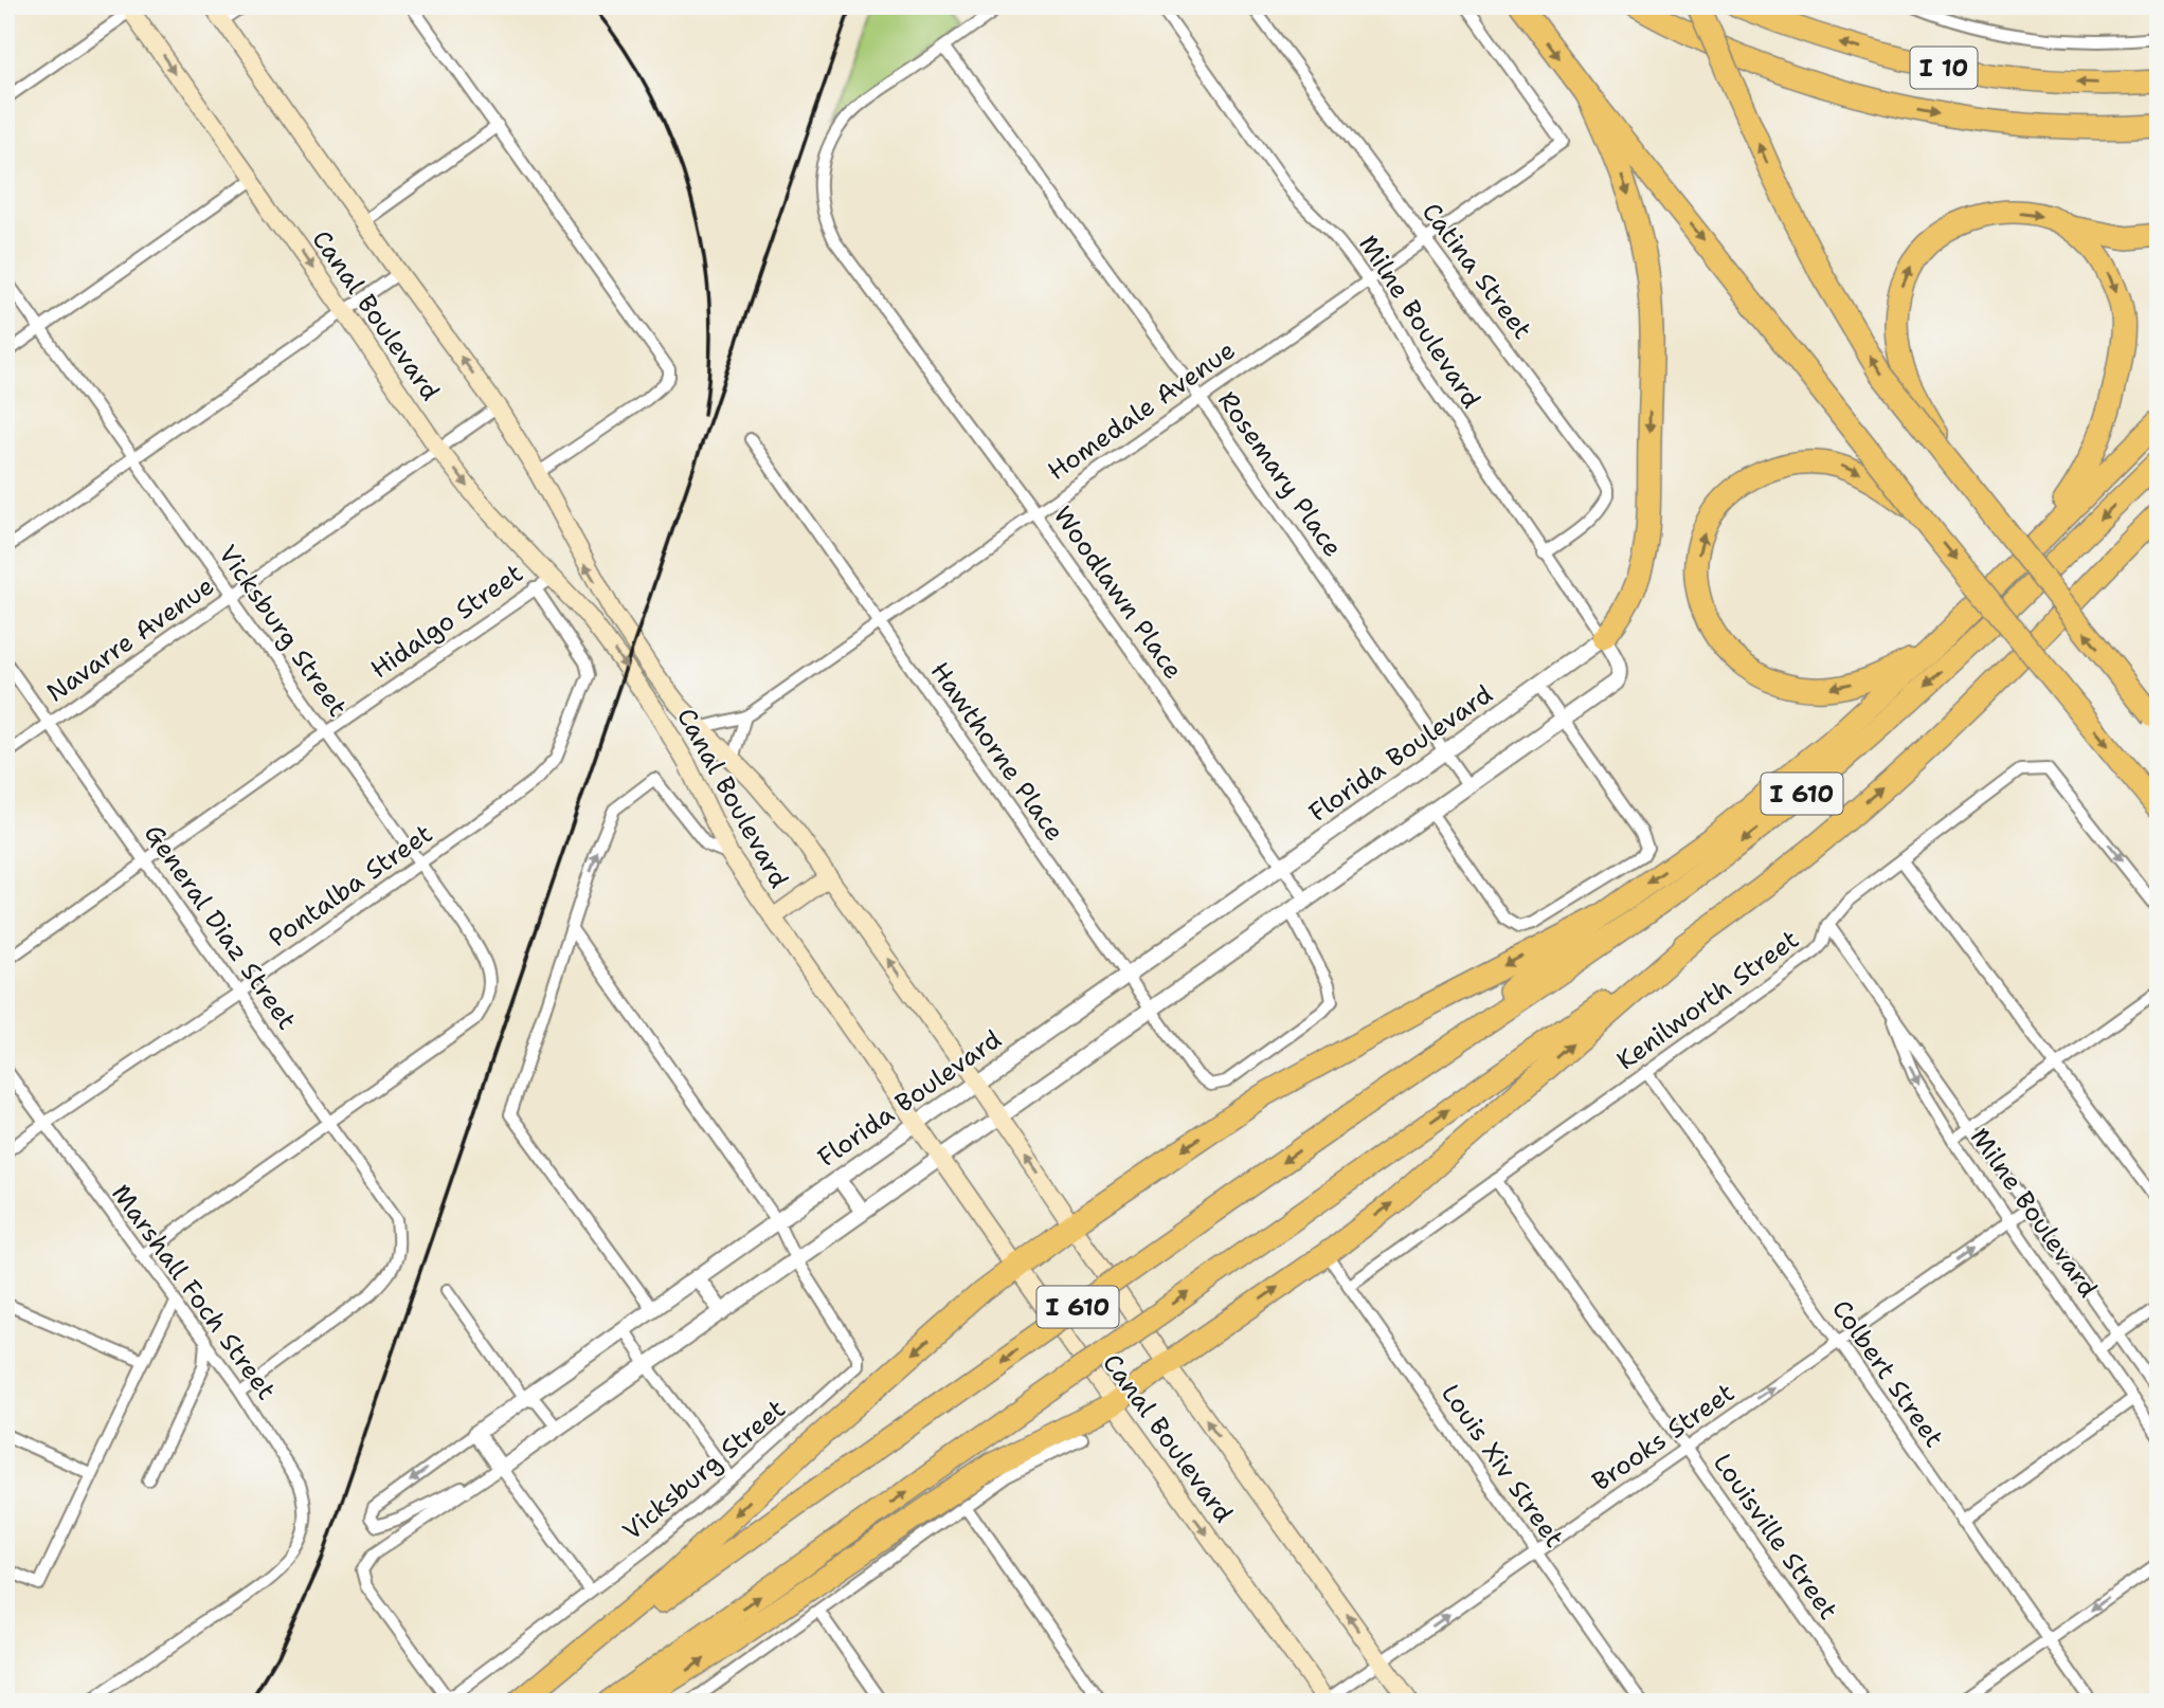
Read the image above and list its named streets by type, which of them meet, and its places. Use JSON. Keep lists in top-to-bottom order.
{
  "streets": {
    "highway": ["I 10", "I 610"],
    "main road": ["Canal Boulevard"],
    "street": [
      "Catina Street",
      "Milne Boulevard",
      "Homedale Avenue",
      "Rosemary Place",
      "Woodlawn Place",
      "Hidalgo Street",
      "Vicksburg Street",
      "Navarre Avenue",
      "Hawthorne Place",
      "Florida Boulevard",
      "Pontalba Street",
      "General Diaz Street",
      "Kenilworth Street",
      "Marshall Foch Street",
      "Colbert Street",
      "Brooks Street",
      "Louis Xiv Street",
      "Louisville Street"
    ]
  },
  "crossings": [
    ["Catina Street", "Milne Boulevard"],
    ["Catina Street", "Homedale Avenue"],
    ["Canal Boulevard", "Homedale Avenue"],
    ["Canal Boulevard", "Hidalgo Street"],
    ["Canal Boulevard", "Navarre Avenue"],
    ["Canal Boulevard", "Florida Boulevard"],
    ["Canal Boulevard", "Brooks Street"],
    ["Milne Boulevard", "Homedale Avenue"],
    ["Milne Boulevard", "Florida Boulevard"],
    ["Milne Boulevard", "Kenilworth Street"],
    ["Milne Boulevard", "Brooks Street"],
    ["Homedale Avenue", "Rosemary Place"],
    ["Homedale Avenue", "Woodlawn Place"],
    ["Homedale Avenue", "Hawthorne Place"],
    ["Rosemary Place", "Woodlawn Place"],
    ["Rosemary Place", "Florida Boulevard"],
    ["Woodlawn Place", "Florida Boulevard"],
    ["Hidalgo Street", "Vicksburg Street"],
    ["Hidalgo Street", "Pontalba Street"],
    ["Hidalgo Street", "General Diaz Street"],
    ["Vicksburg Street", "Navarre Avenue"],
    ["Vicksburg Street", "Florida Boulevard"],
    ["Vicksburg Street", "Pontalba Street"],
    ["Vicksburg Street", "General Diaz Street"],
    ["Navarre Avenue", "General Diaz Street"],
    ["Hawthorne Place", "Florida Boulevard"],
    ["Pontalba Street", "General Diaz Street"],
    ["Pontalba Street", "Marshall Foch Street"],
    ["General Diaz Street", "Marshall Foch Street"],
    ["Kenilworth Street", "Colbert Street"],
    ["Kenilworth Street", "Louis Xiv Street"],
    ["Kenilworth Street", "Louisville Street"],
    ["Colbert Street", "Brooks Street"],
    ["Brooks Street", "Louis Xiv Street"],
    ["Brooks Street", "Louisville Street"]
  ],
  "one_way": ["Brooks Street"]
}
